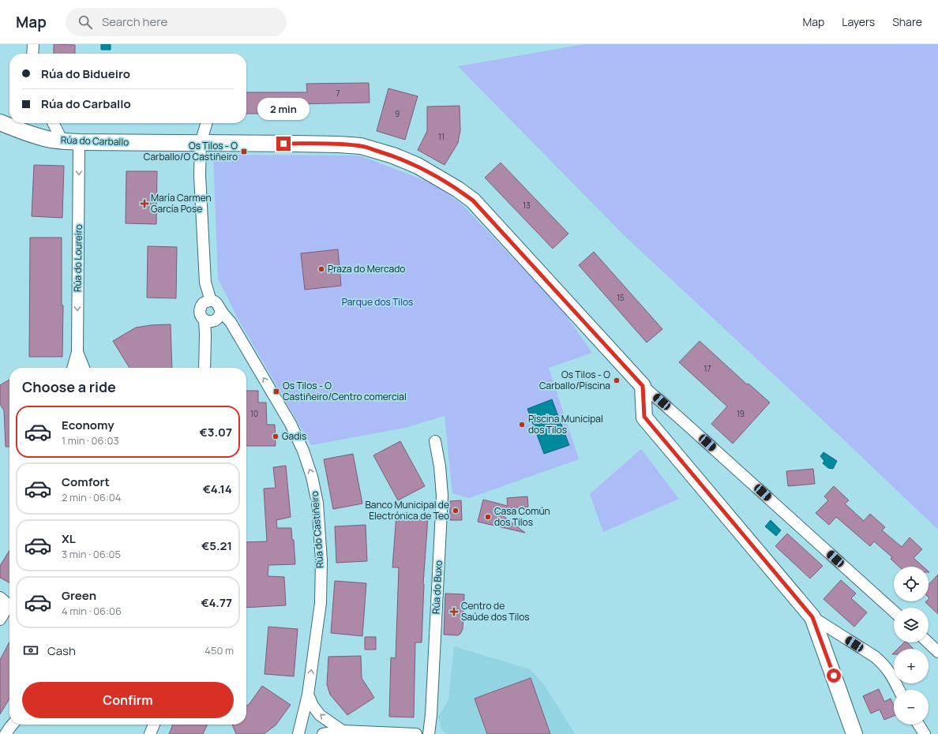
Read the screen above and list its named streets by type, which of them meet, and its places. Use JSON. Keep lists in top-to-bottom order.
{
  "streets": {
    "street": [
      "Rúa do Carballo",
      "Rúa do Loureiro",
      "Rúa do Castiñeiro",
      "Rúa do Buxo"
    ]
  },
  "crossings": [
    ["Rúa do Carballo", "Rúa do Loureiro"]
  ],
  "one_way": ["Rúa do Loureiro", "Rúa do Castiñeiro"],
  "parks": ["Parque dos Tilos"],
  "places": {
    "transit": ["Os Tilos - O Carballo/O Castiñeiro", "Os Tilos - O Castiñeiro/Centro comercial"],
    "health": ["María Carmen García Pose", "Centro de Saúde dos Tilos"],
    "other": [
      "Praza do Mercado",
      "Os Tilos - O Carballo/Piscina",
      "Piscina Municipal dos Tilos",
      "Gadis",
      "Banco Municipal de Electrónica de Teo",
      "Casa Común dos Tilos"
    ]
  },
  "house_numbers": [
    "7",
    "9",
    "11",
    "13",
    "15",
    "17",
    "10",
    "19"
  ],
  "page": {
    "header": "Map",
    "search": "Search here",
    "nav": ["Map", "Layers", "Share"],
    "banner": ["Rúa do Bidueiro", "Rúa do Carballo"],
    "bubble": "2 min",
    "heading": "Choose a ride",
    "list": [
      {
        "name": "Economy",
        "note": "1 min · 06:03",
        "value": "€3.07"
      },
      {
        "name": "Comfort",
        "note": "2 min · 06:04",
        "value": "€4.14"
      },
      {
        "name": "XL",
        "note": "3 min · 06:05",
        "value": "€5.21"
      },
      {
        "name": "Green",
        "note": "4 min · 06:06",
        "value": "€4.77"
      }
    ],
    "map_buttons": ["+", "−"],
    "pay": ["Cash", "450 m"],
    "buttons": "Confirm"
  }
}
